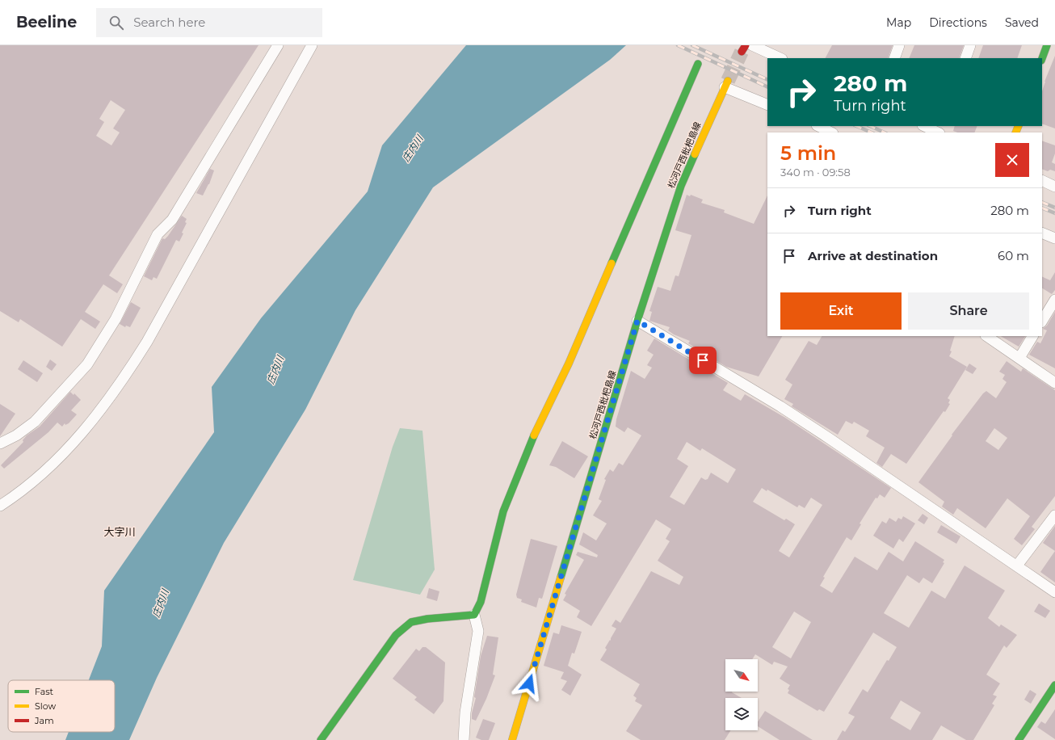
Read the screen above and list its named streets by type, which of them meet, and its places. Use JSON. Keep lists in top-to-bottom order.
{
  "streets": {
    "street": ["松河戸西枇杷島線"]
  },
  "districts": ["大字川"],
  "water": ["庄内川"],
  "legend": ["Fast", "Slow", "Jam"],
  "north": "bottom right",
  "page": {
    "header": "Beeline",
    "search": "Search here",
    "nav": ["Map", "Directions", "Saved"],
    "turn": ["280 m", "Turn right"],
    "heading": ["5 min", "340 m · 09:58"],
    "list": [
      {
        "name": "Turn right",
        "value": "280 m"
      },
      {
        "name": "Arrive at destination",
        "value": "60 m"
      }
    ],
    "buttons": ["Exit", "Share"]
  }
}
